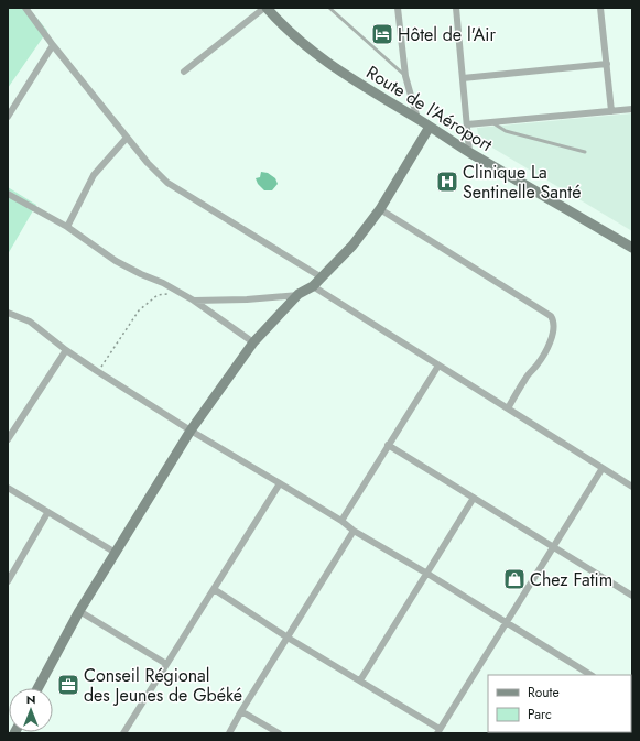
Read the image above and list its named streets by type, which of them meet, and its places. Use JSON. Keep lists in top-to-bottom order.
{
  "streets": {
    "street": ["Route de l'Aéroport"]
  },
  "places": {
    "hotel": ["Hôtel de l'Air"],
    "hospital": ["Clinique La Sentinelle Santé"],
    "shop": ["Chez Fatim"],
    "office": ["Conseil Régional des Jeunes de Gbéké"]
  },
  "legend": ["Route", "Parc"],
  "north": "top"
}
